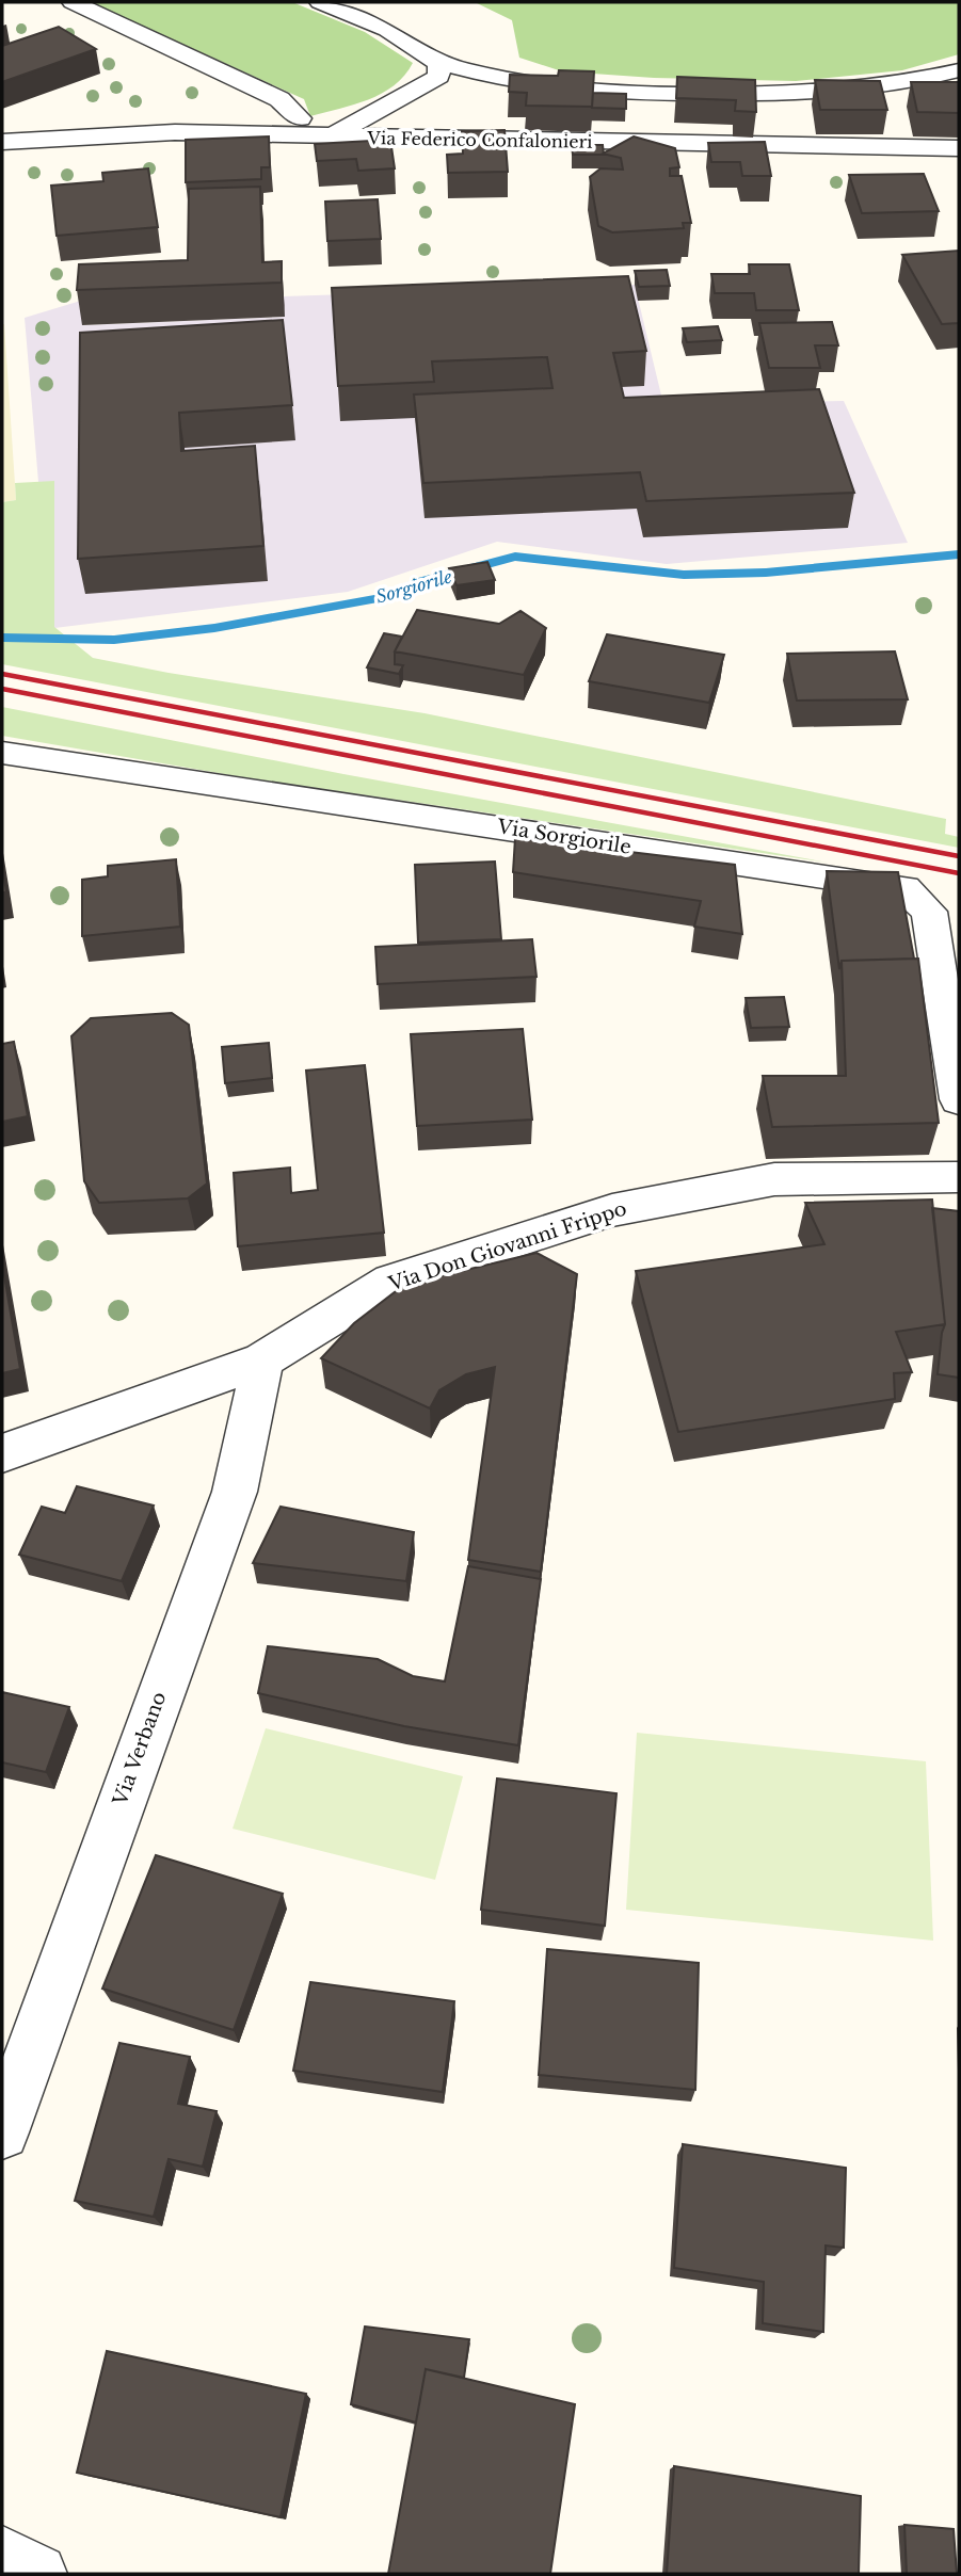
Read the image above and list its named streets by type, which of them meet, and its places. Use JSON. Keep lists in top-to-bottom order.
{
  "streets": {
    "street": [
      "Via Federico Confalonieri",
      "Via Sorgiorile",
      "Via Don Giovanni Frippo",
      "Via Verbano"
    ]
  },
  "crossings": [
    ["Via Don Giovanni Frippo", "Via Verbano"]
  ],
  "water": ["Sorgiorile"]
}
